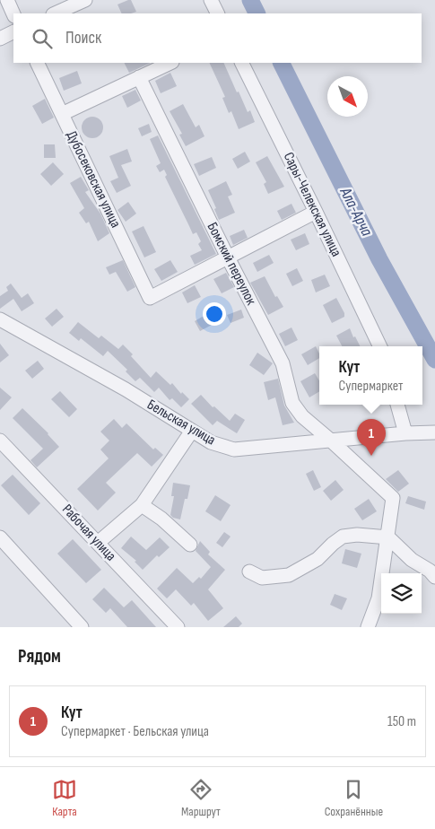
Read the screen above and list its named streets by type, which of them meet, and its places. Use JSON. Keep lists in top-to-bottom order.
{
  "streets": {
    "street": [
      "Дубосековская улица",
      "Сары-Челекская улица",
      "Бомский переулок",
      "Бельская улица",
      "Рабочая улица"
    ]
  },
  "crossings": [
    ["Дубосековская улица", "Бомский переулок"],
    ["Бомский переулок", "Бельская улица"]
  ],
  "water": ["Ала-Арча"],
  "north": "bottom right",
  "page": {
    "search": "Поиск",
    "popup": ["Кут", "Супермаркет"],
    "pins": "1",
    "heading": "Рядом",
    "list": [
      {
        "mark": "1",
        "name": "Кут",
        "note": "Супермаркет · Бельская улица",
        "value": "150 m"
      }
    ],
    "nav": ["Карта", "Маршрут", "Сохранённые"]
  }
}
